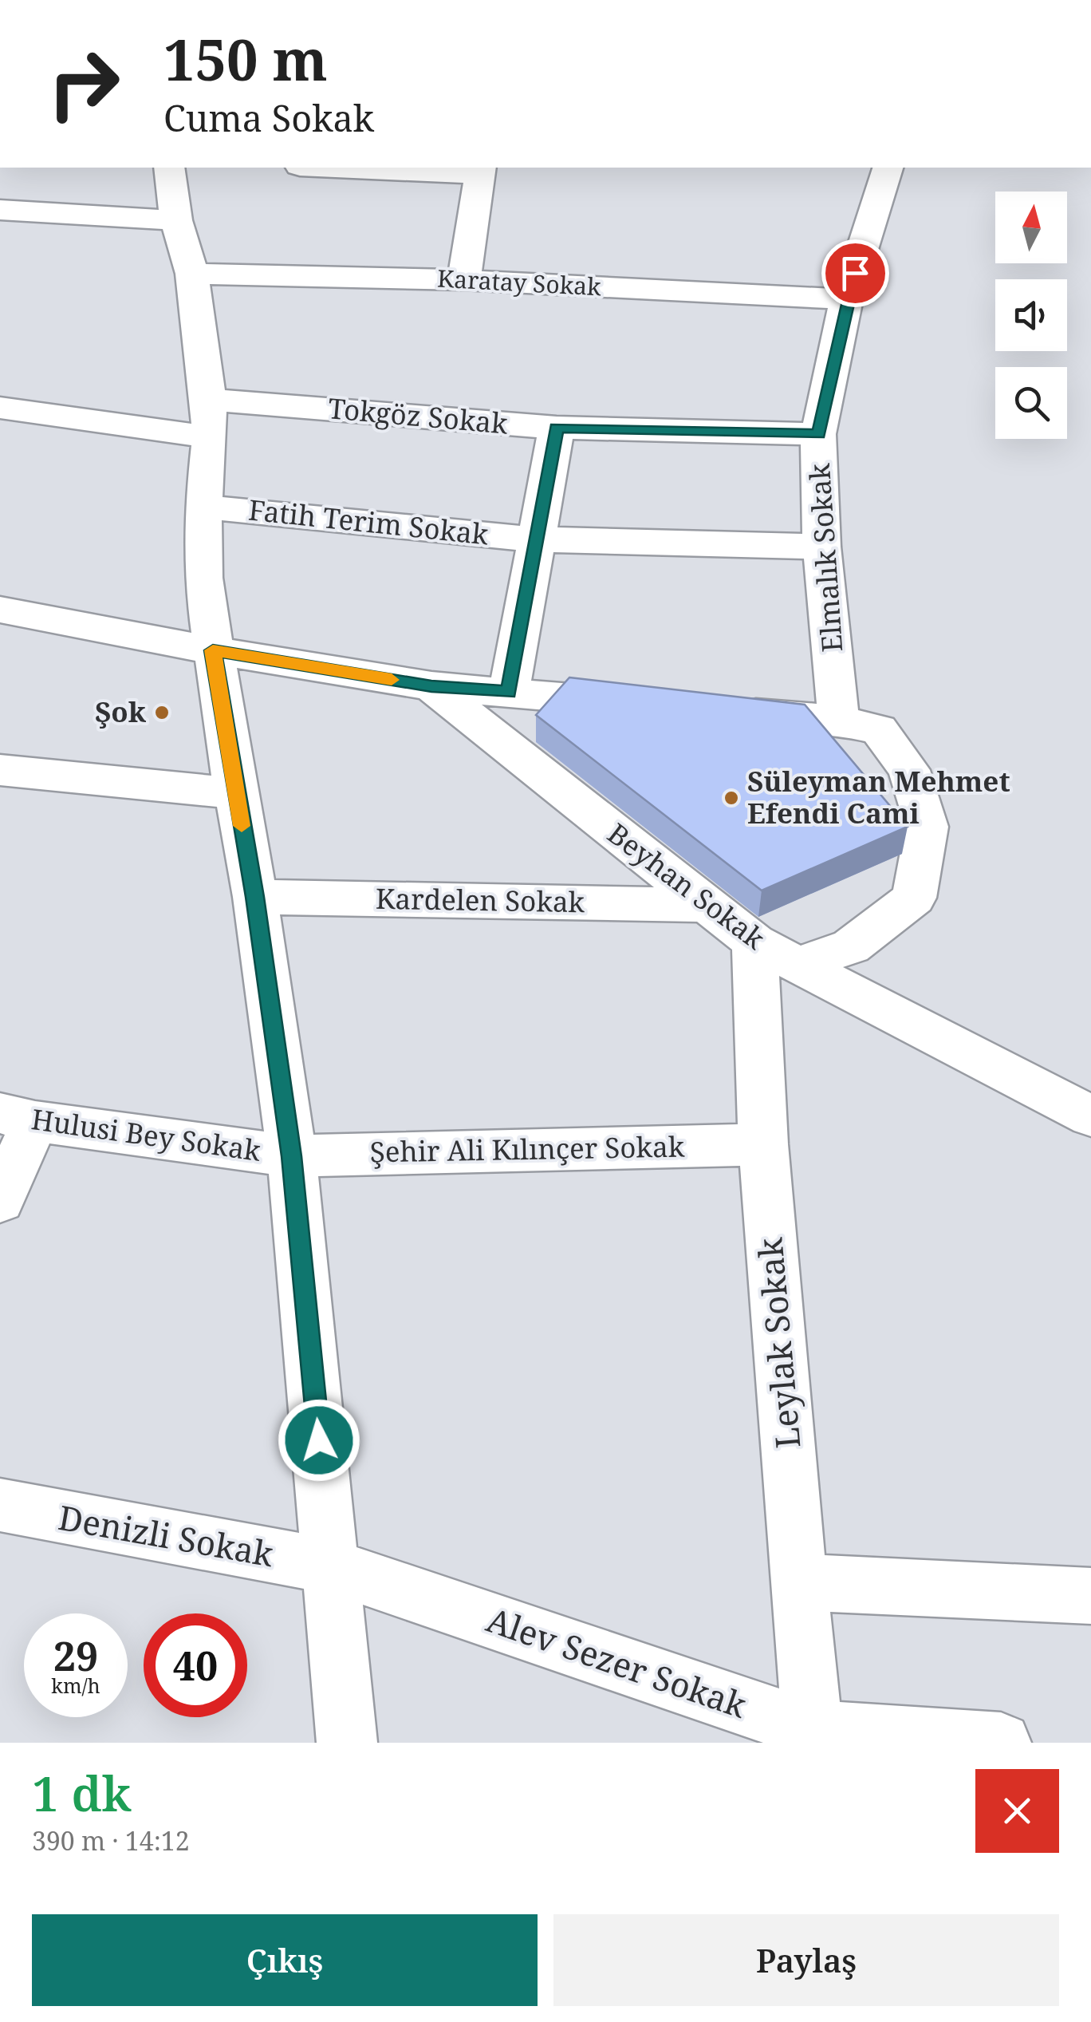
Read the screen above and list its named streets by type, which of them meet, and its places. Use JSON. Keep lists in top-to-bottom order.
{
  "streets": {
    "street": [
      "Karatay Sokak",
      "Tokgöz Sokak",
      "Fatih Terim Sokak",
      "Elmalık Sokak",
      "Beyhan Sokak",
      "Kardelen Sokak",
      "Hulusi Bey Sokak",
      "Şehir Ali Kılınçer Sokak",
      "Leylak Sokak",
      "Denizli Sokak",
      "Alev Sezer Sokak"
    ]
  },
  "crossings": [
    ["Karatay Sokak", "Elmalık Sokak"],
    ["Tokgöz Sokak", "Elmalık Sokak"],
    ["Fatih Terim Sokak", "Elmalık Sokak"],
    ["Beyhan Sokak", "Kardelen Sokak"],
    ["Beyhan Sokak", "Leylak Sokak"],
    ["Hulusi Bey Sokak", "Şehir Ali Kılınçer Sokak"],
    ["Şehir Ali Kılınçer Sokak", "Leylak Sokak"],
    ["Leylak Sokak", "Alev Sezer Sokak"],
    ["Denizli Sokak", "Alev Sezer Sokak"]
  ],
  "places": ["Şok", "Süleyman Mehmet Efendi Cami"],
  "north": "top",
  "page": {
    "turn": ["150 m", "Cuma Sokak"],
    "speed": "29 km/h",
    "limit": "40",
    "heading": ["1 dk", "390 m · 14:12"],
    "buttons": ["Çıkış", "Paylaş"]
  }
}
